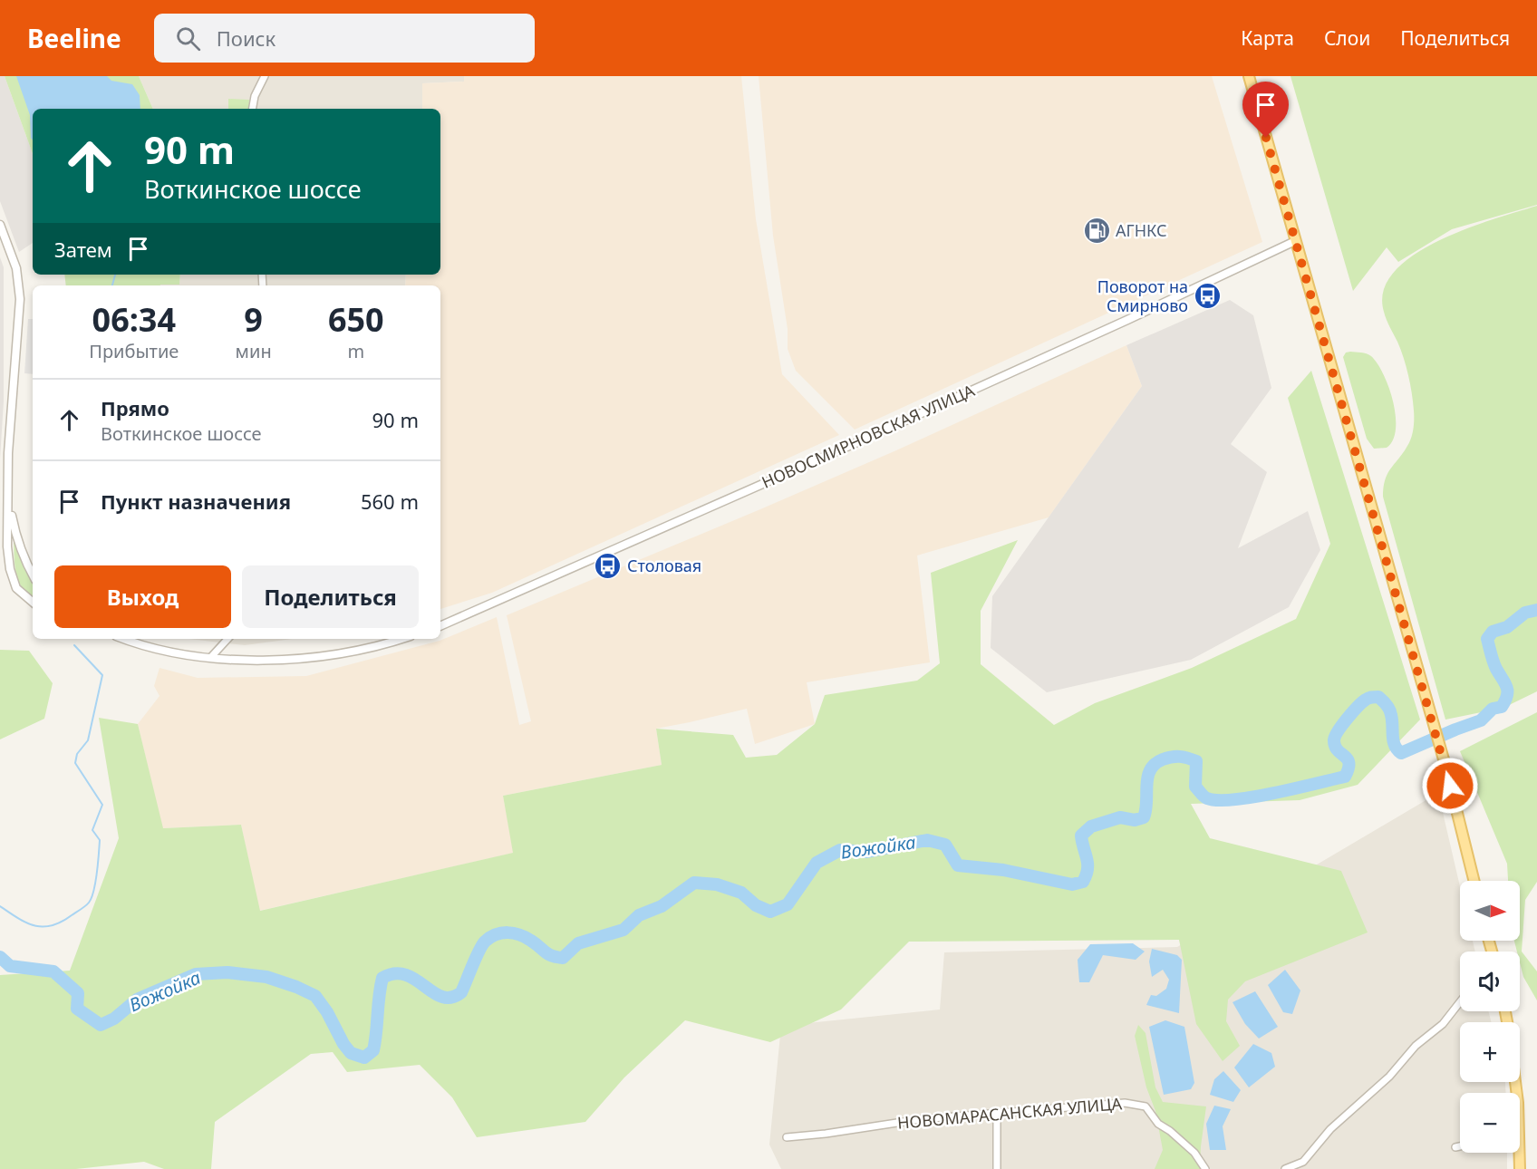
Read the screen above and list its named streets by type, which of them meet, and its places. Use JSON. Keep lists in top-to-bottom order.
{
  "streets": {
    "street": ["НОВОСМИРНОВСКАЯ УЛИЦА", "НОВОМАРАСАНСКАЯ УЛИЦА"]
  },
  "water": ["Вожойка"],
  "places": {
    "fuel station": ["АГНКС"],
    "bus stop": ["Поворот на Смирново", "Столовая"]
  },
  "north": "right",
  "page": {
    "header": "Beeline",
    "search": "Поиск",
    "nav": ["Карта", "Слои", "Поделиться"],
    "turn": ["90 m", "Воткинское шоссе"],
    "then": "Затем",
    "eta": [
      "06:34",
      "Прибытие",
      "9",
      "мин",
      "650",
      "m"
    ],
    "list": [
      {
        "name": "Прямо",
        "note": "Воткинское шоссе",
        "value": "90 m"
      },
      {
        "name": "Пункт назначения",
        "value": "560 m"
      }
    ],
    "buttons": ["Выход", "Поделиться"],
    "map_buttons": ["+", "−"]
  }
}
